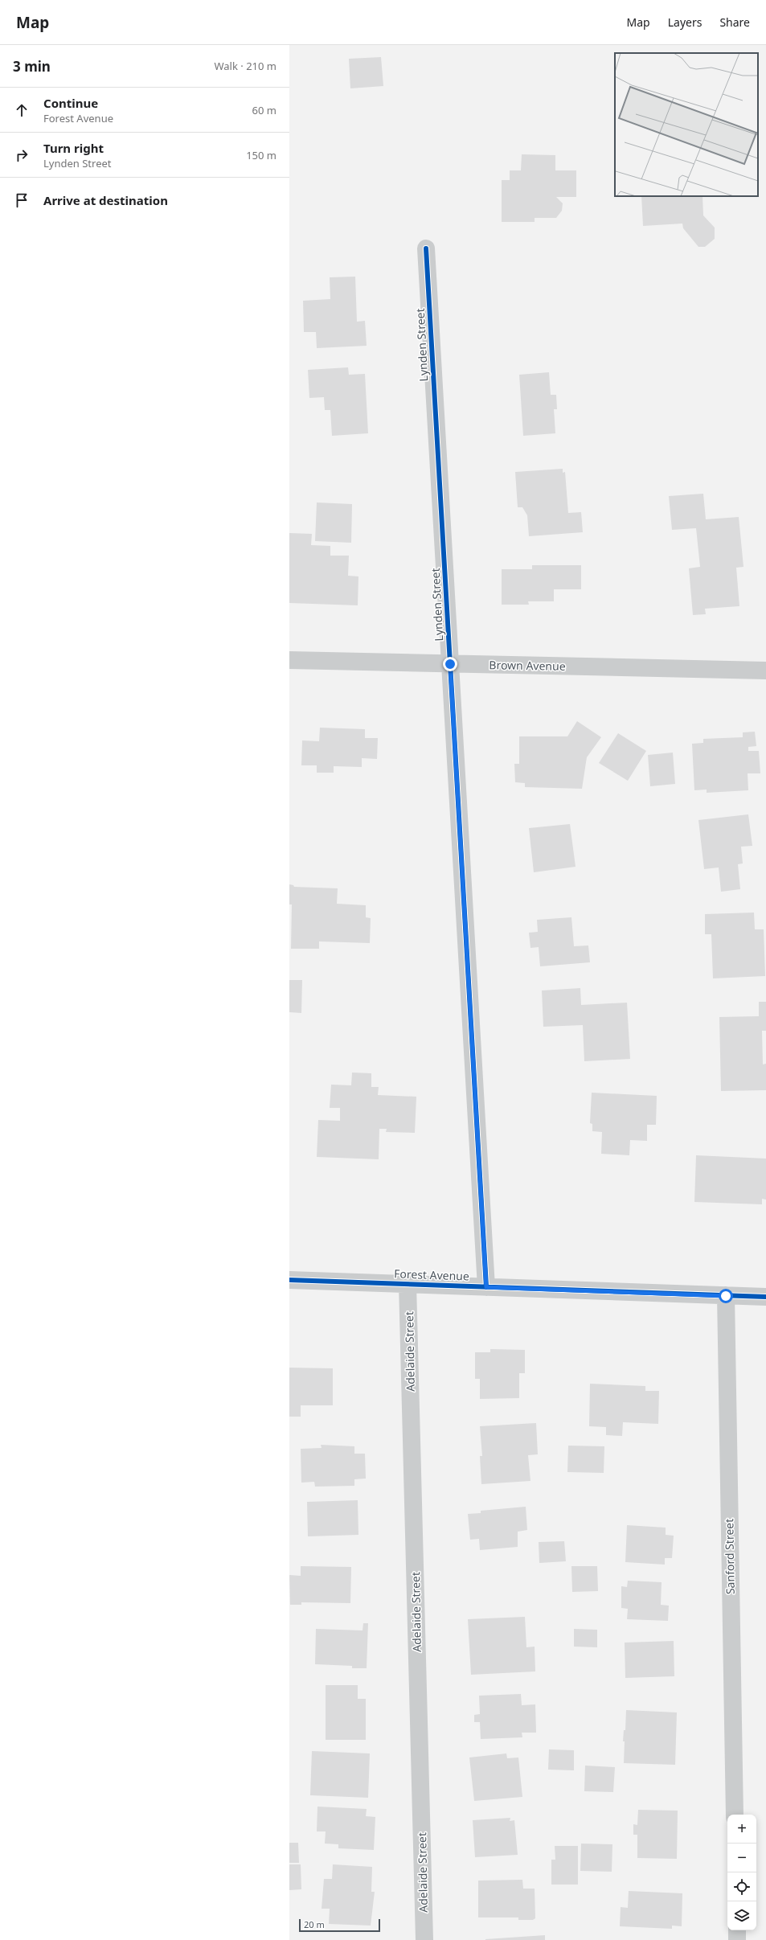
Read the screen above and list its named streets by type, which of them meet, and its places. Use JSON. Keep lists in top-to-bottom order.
{
  "streets": {
    "street": [
      "Lynden Street",
      "Brown Avenue",
      "Forest Avenue",
      "Adelaide Street",
      "Sanford Street"
    ]
  },
  "crossings": [
    ["Lynden Street", "Brown Avenue"],
    ["Lynden Street", "Forest Avenue"],
    ["Forest Avenue", "Adelaide Street"],
    ["Forest Avenue", "Sanford Street"]
  ],
  "scale_bar": "20 m",
  "page": {
    "header": "Map",
    "nav": ["Map", "Layers", "Share"],
    "heading": ["3 min", "Walk · 210 m"],
    "list": [
      ["Continue", "Forest Avenue", "60 m"],
      ["Turn right", "Lynden Street", "150 m"],
      "Arrive at destination"
    ],
    "map_buttons": ["+", "−"],
    "scale": "20 m"
  }
}
